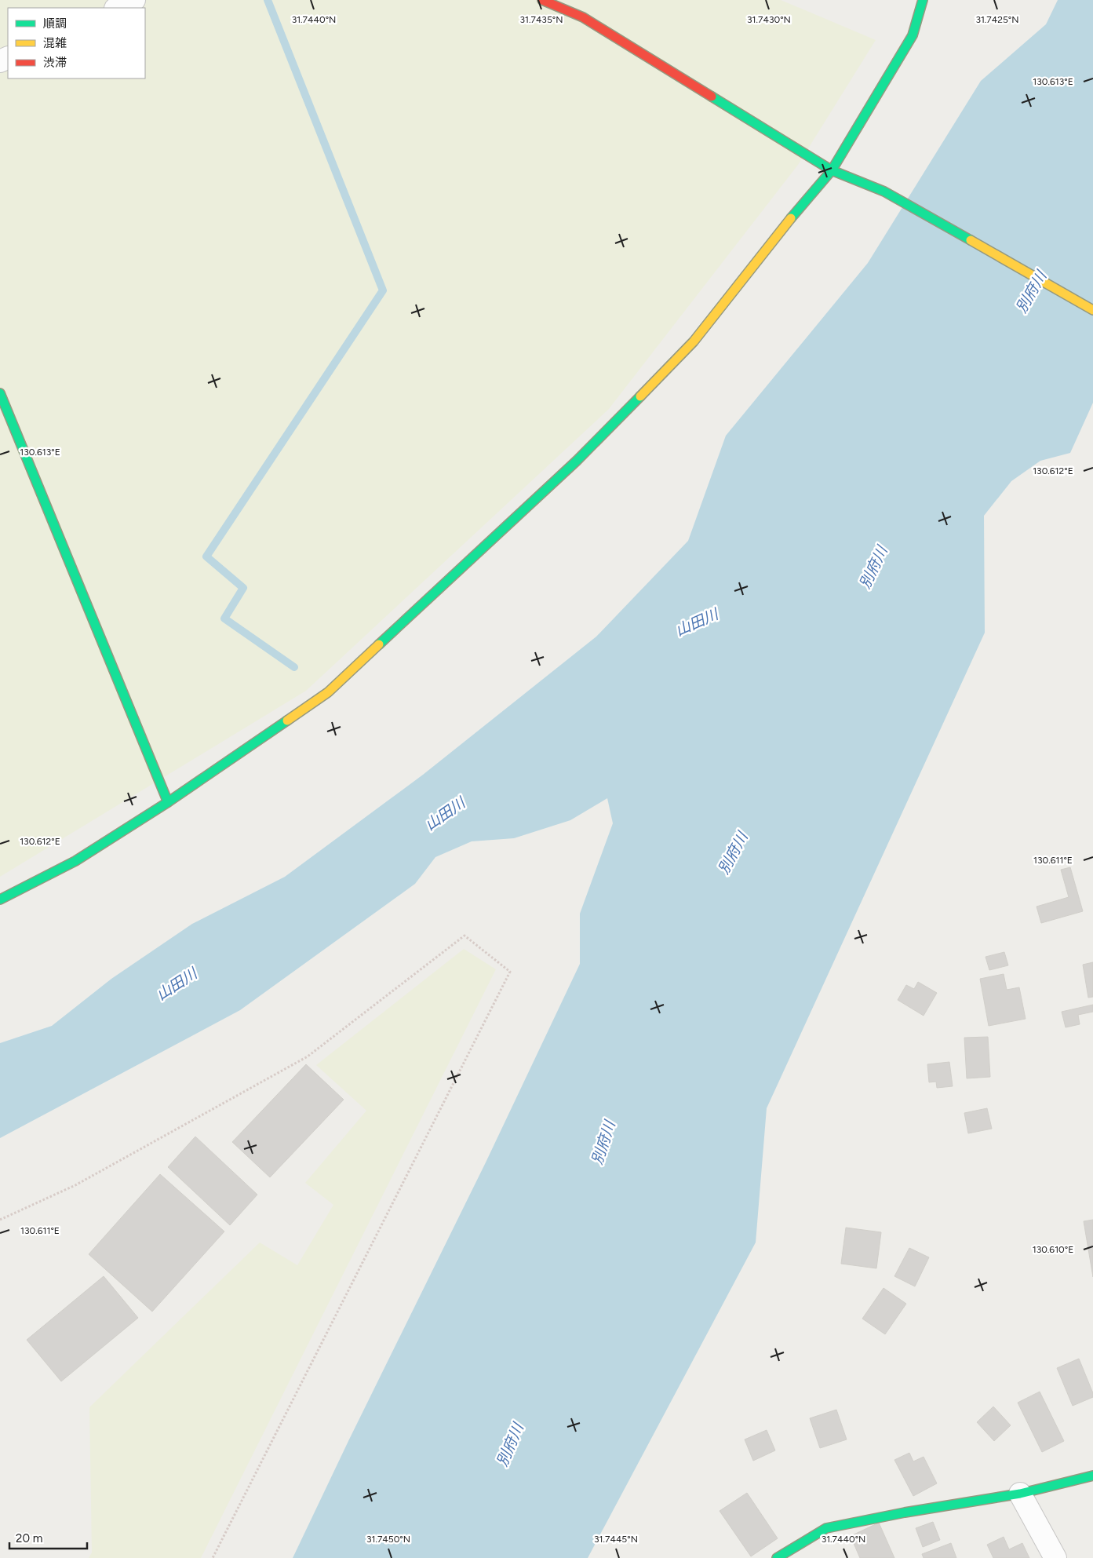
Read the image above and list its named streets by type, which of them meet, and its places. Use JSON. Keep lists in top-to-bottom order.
{
  "water": ["別府川", "山田川"],
  "legend": ["順調", "混雑", "渋滞"],
  "scale_bar": "20 m",
  "coordinates": [
    "31.7440°N",
    "31.7435°N",
    "31.7425°N",
    "31.7430°N",
    "130.613°E",
    "130.612°E",
    "130.611°E",
    "130.610°E",
    "31.7450°N",
    "31.7445°N"
  ]
}
